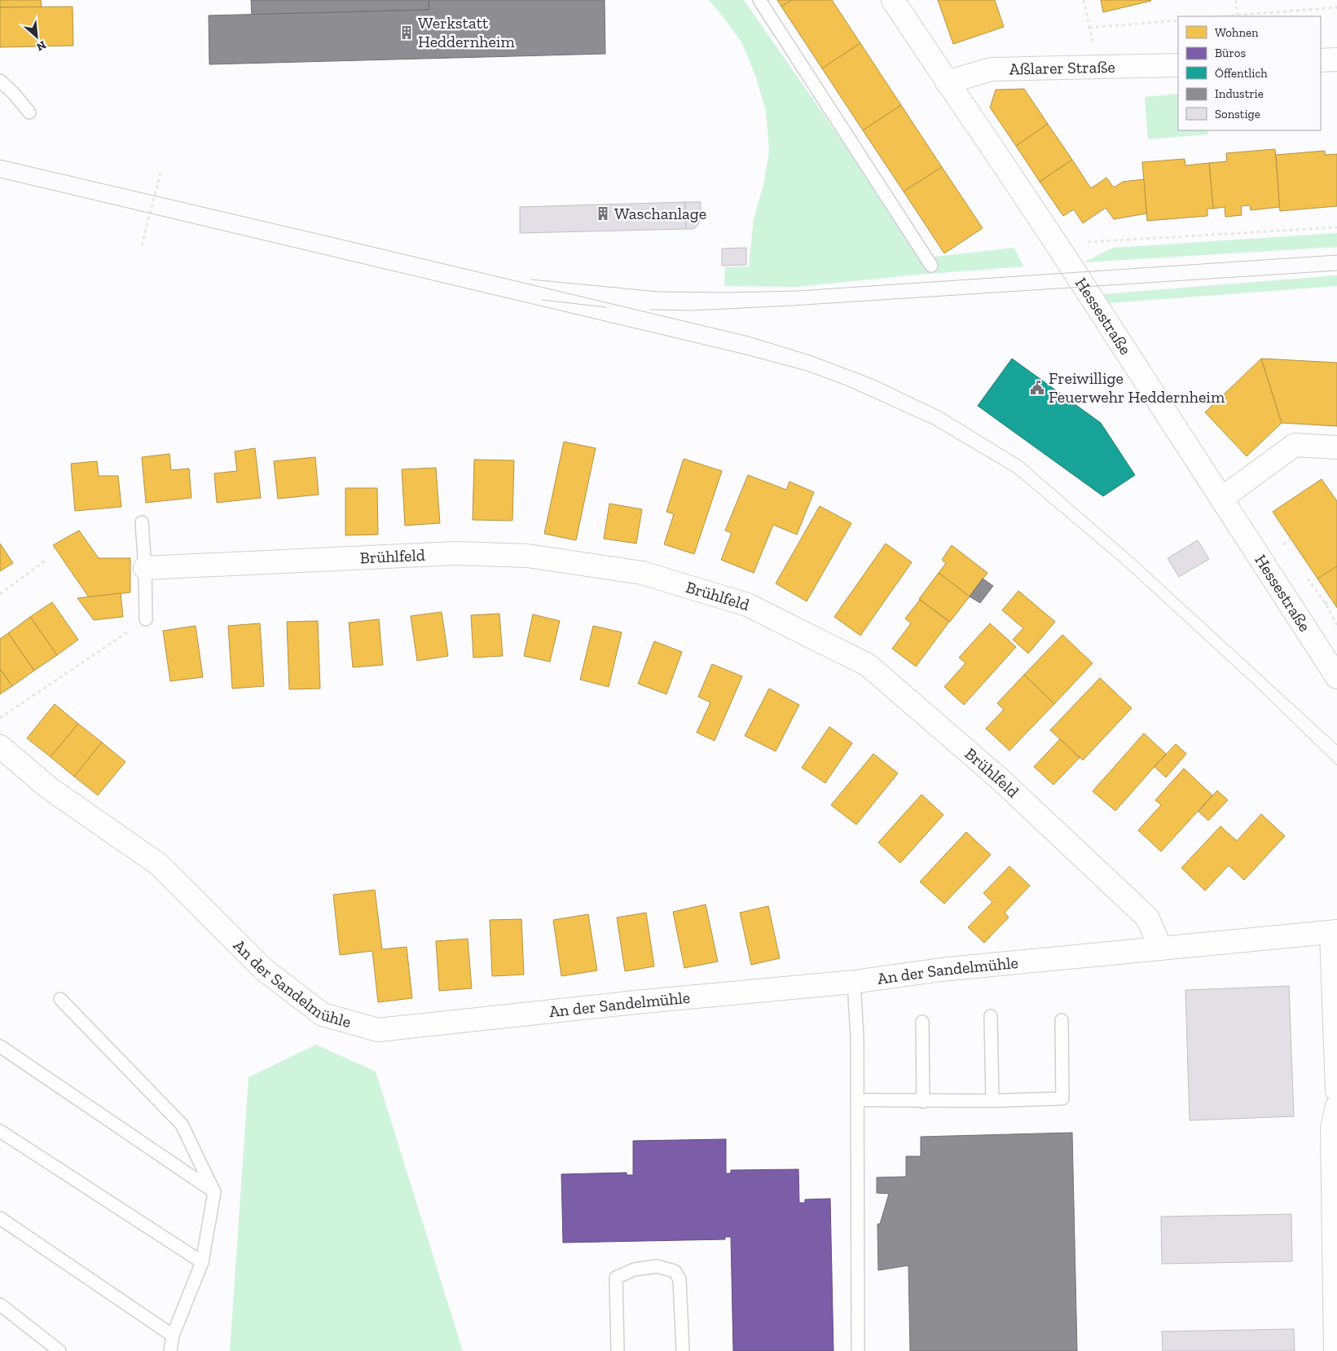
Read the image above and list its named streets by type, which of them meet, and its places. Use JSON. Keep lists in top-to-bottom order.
{
  "streets": {
    "street": [
      "Aßlarer Straße",
      "Hessestraße",
      "Brühlfeld",
      "An der Sandelmühle"
    ]
  },
  "crossings": [
    ["Aßlarer Straße", "Hessestraße"],
    ["Brühlfeld", "An der Sandelmühle"]
  ],
  "places": {
    "building": ["Werkstatt Heddernheim", "Waschanlage"],
    "public building": ["Freiwillige Feuerwehr Heddernheim"]
  },
  "legend": [
    "Wohnen",
    "Büros",
    "Öffentlich",
    "Industrie",
    "Sonstige"
  ],
  "north": "bottom right"
}
